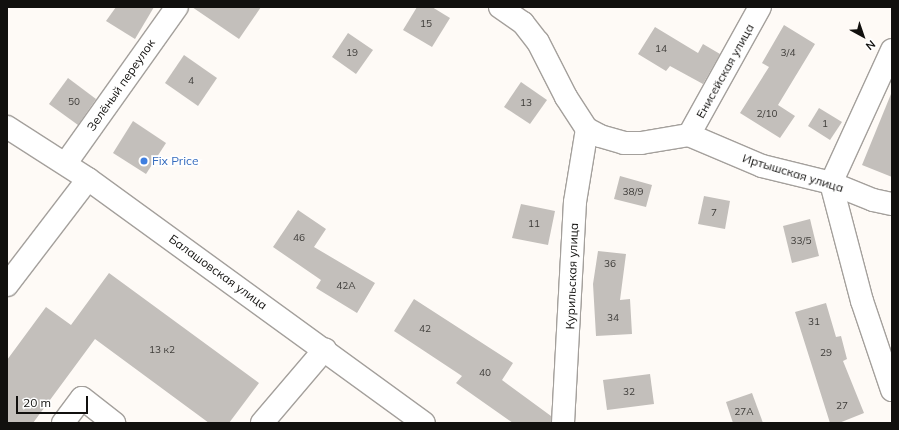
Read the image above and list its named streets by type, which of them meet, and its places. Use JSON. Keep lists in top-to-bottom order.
{
  "streets": {
    "street": [
      "Енисейская улица",
      "Зелёный переулок",
      "Иртышская улица",
      "Балашовская улица",
      "Курильская улица"
    ]
  },
  "crossings": [
    ["Енисейская улица", "Иртышская улица"],
    ["Зелёный переулок", "Балашовская улица"]
  ],
  "places": ["Fix Price"],
  "house_numbers": [
    "15",
    "14",
    "19",
    "3/4",
    "4",
    "50",
    "13",
    "2/10",
    "1",
    "38/9",
    "7",
    "11",
    "46",
    "33/5",
    "36",
    "42А",
    "34",
    "31",
    "42",
    "13 к2",
    "29",
    "40",
    "32",
    "27",
    "27А"
  ],
  "scale_bar": "20 m",
  "north": "bottom right"
}
